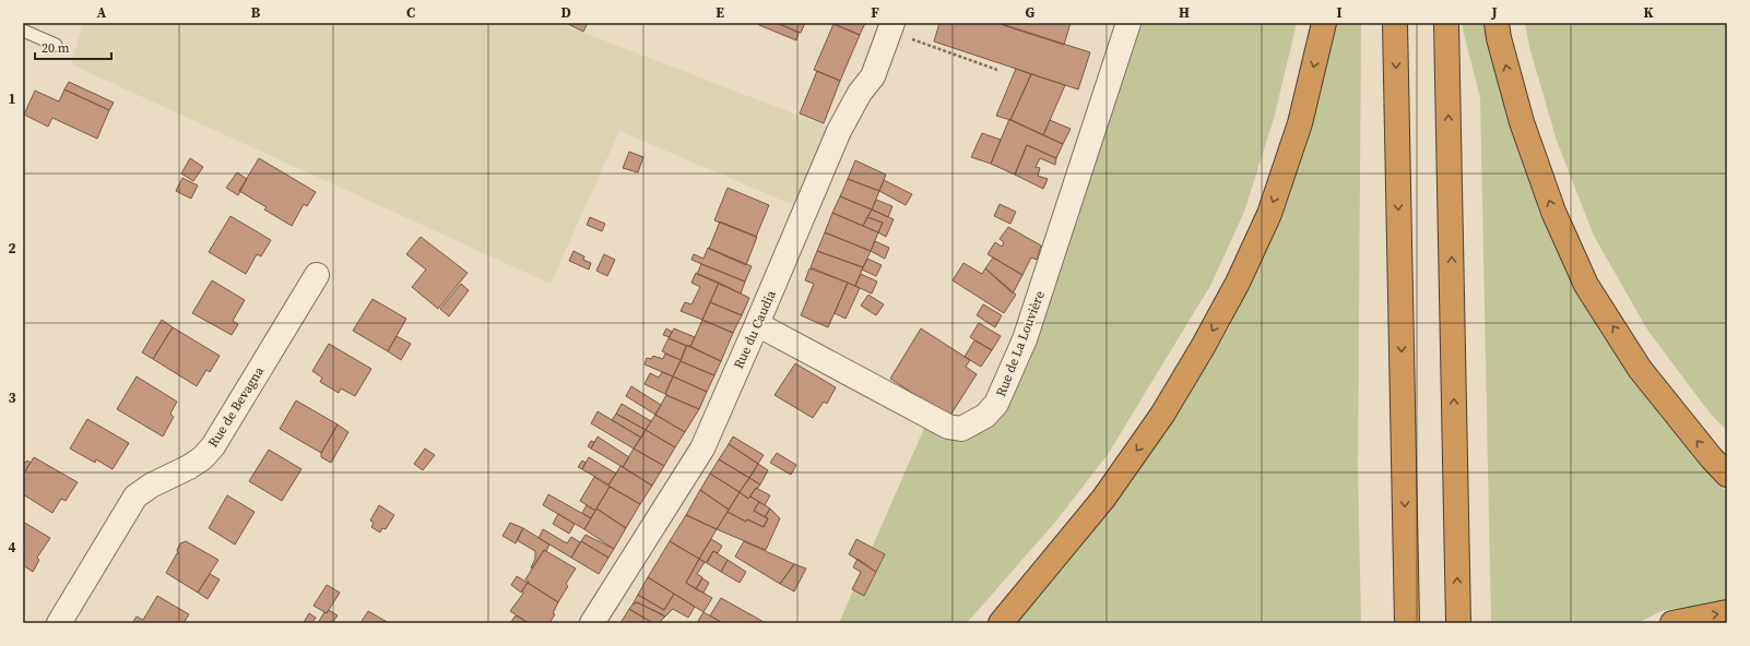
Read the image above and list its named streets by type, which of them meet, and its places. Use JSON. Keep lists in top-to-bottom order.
{
  "streets": {
    "street": ["Rue du Caudia", "Rue de La Louvière", "Rue de Bevagna"]
  },
  "crossings": [
    ["Rue du Caudia", "Rue de La Louvière"]
  ],
  "scale_bar": "20 m",
  "grid": {
    "columns": [
      "A",
      "B",
      "C",
      "D",
      "E",
      "F",
      "G",
      "H",
      "I",
      "J",
      "K"
    ],
    "rows": [
      "1",
      "2",
      "3",
      "4"
    ]
  }
}
